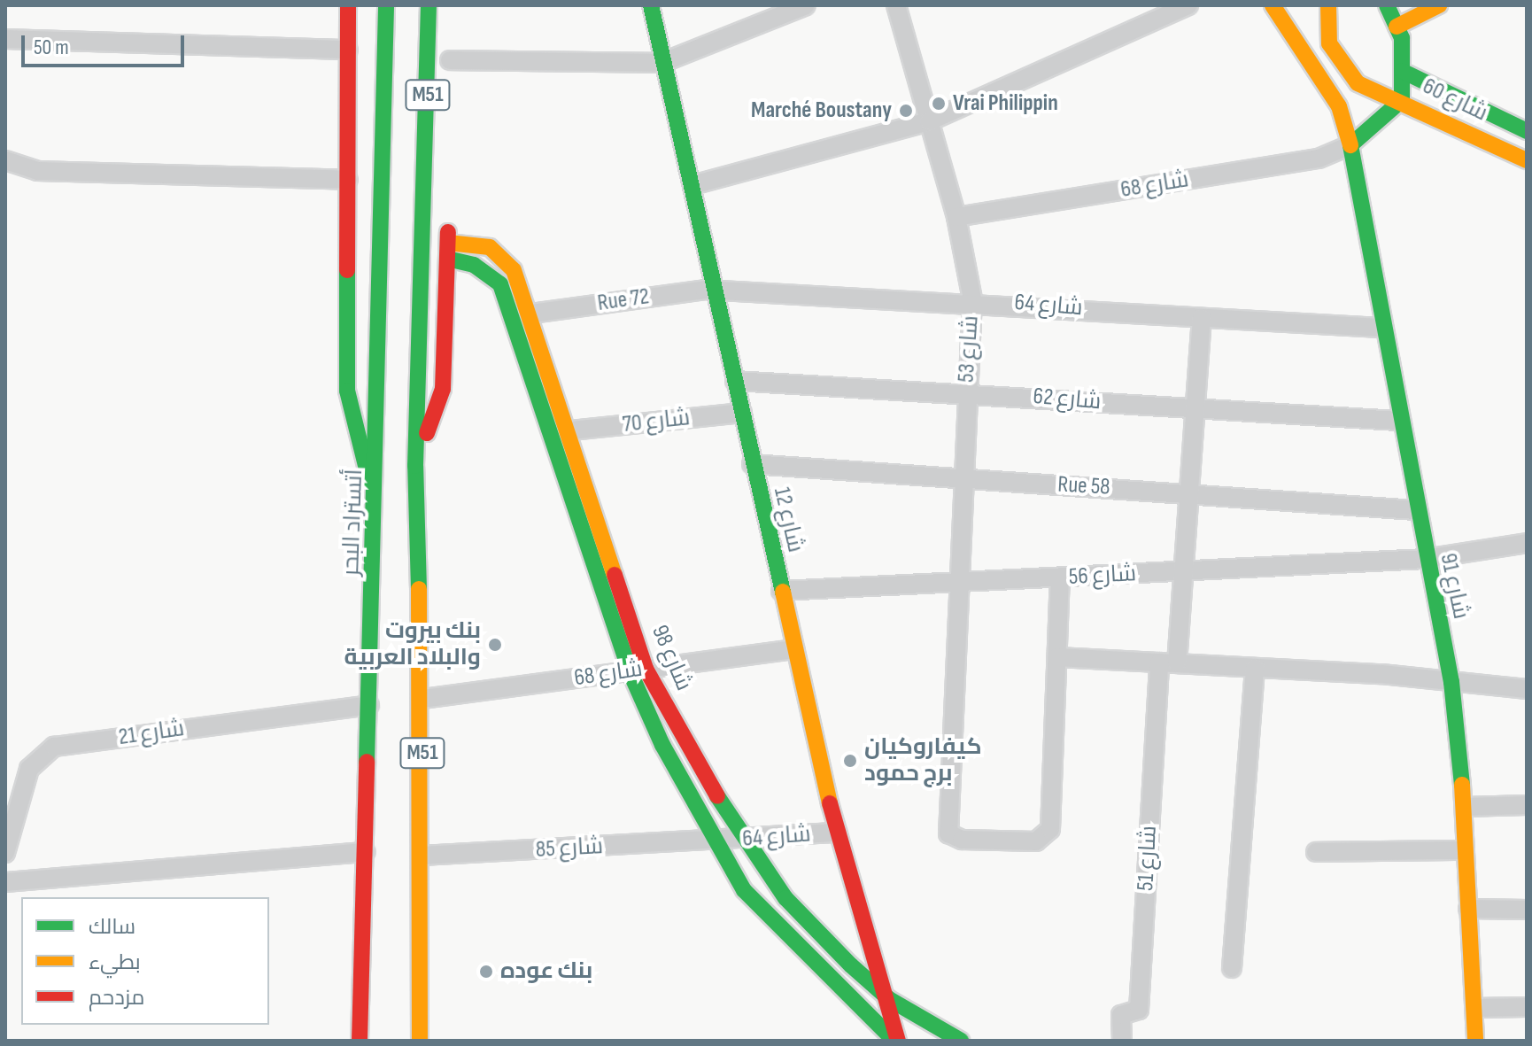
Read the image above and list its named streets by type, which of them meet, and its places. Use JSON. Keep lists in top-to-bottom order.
{
  "streets": {
    "main road": [
      "M51",
      "شارع 60",
      "شارع 12",
      "أتستراد البحر",
      "شارع 91",
      "شارع 98"
    ],
    "street": [
      "شارع 68",
      "Rue 72",
      "شارع 64",
      "شارع 53",
      "شارع 62",
      "شارع 70",
      "Rue 58",
      "شارع 56",
      "شارع 21",
      "شارع 85",
      "شارع 51"
    ]
  },
  "crossings": [
    ["M51", "شارع 68"],
    ["M51", "شارع 85"],
    ["شارع 68", "شارع 53"],
    ["شارع 68", "شارع 12"],
    ["شارع 68", "شارع 91"],
    ["شارع 68", "شارع 98"],
    ["Rue 72", "شارع 64"],
    ["Rue 72", "شارع 12"],
    ["Rue 72", "شارع 98"],
    ["شارع 64", "شارع 53"],
    ["شارع 64", "شارع 12"],
    ["شارع 64", "شارع 91"],
    ["شارع 64", "شارع 98"],
    ["شارع 64", "شارع 85"],
    ["شارع 53", "شارع 62"],
    ["شارع 53", "Rue 58"],
    ["شارع 53", "شارع 56"],
    ["شارع 62", "شارع 12"],
    ["شارع 62", "شارع 91"],
    ["شارع 70", "شارع 12"],
    ["شارع 70", "شارع 98"],
    ["Rue 58", "شارع 12"],
    ["Rue 58", "شارع 91"],
    ["شارع 12", "شارع 56"],
    ["شارع 12", "شارع 98"],
    ["أتستراد البحر", "شارع 21"],
    ["شارع 56", "شارع 91"],
    ["شارع 98", "شارع 85"]
  ],
  "places": [
    "Vrai Philippin",
    "Marché Boustany",
    "بنك بيروت والبلاد العربية",
    "كيفاروكيان برج حمود",
    "بنك عوده"
  ],
  "legend": ["سالك", "بطيء", "مزدحم"],
  "scale_bar": "50 m"
}
